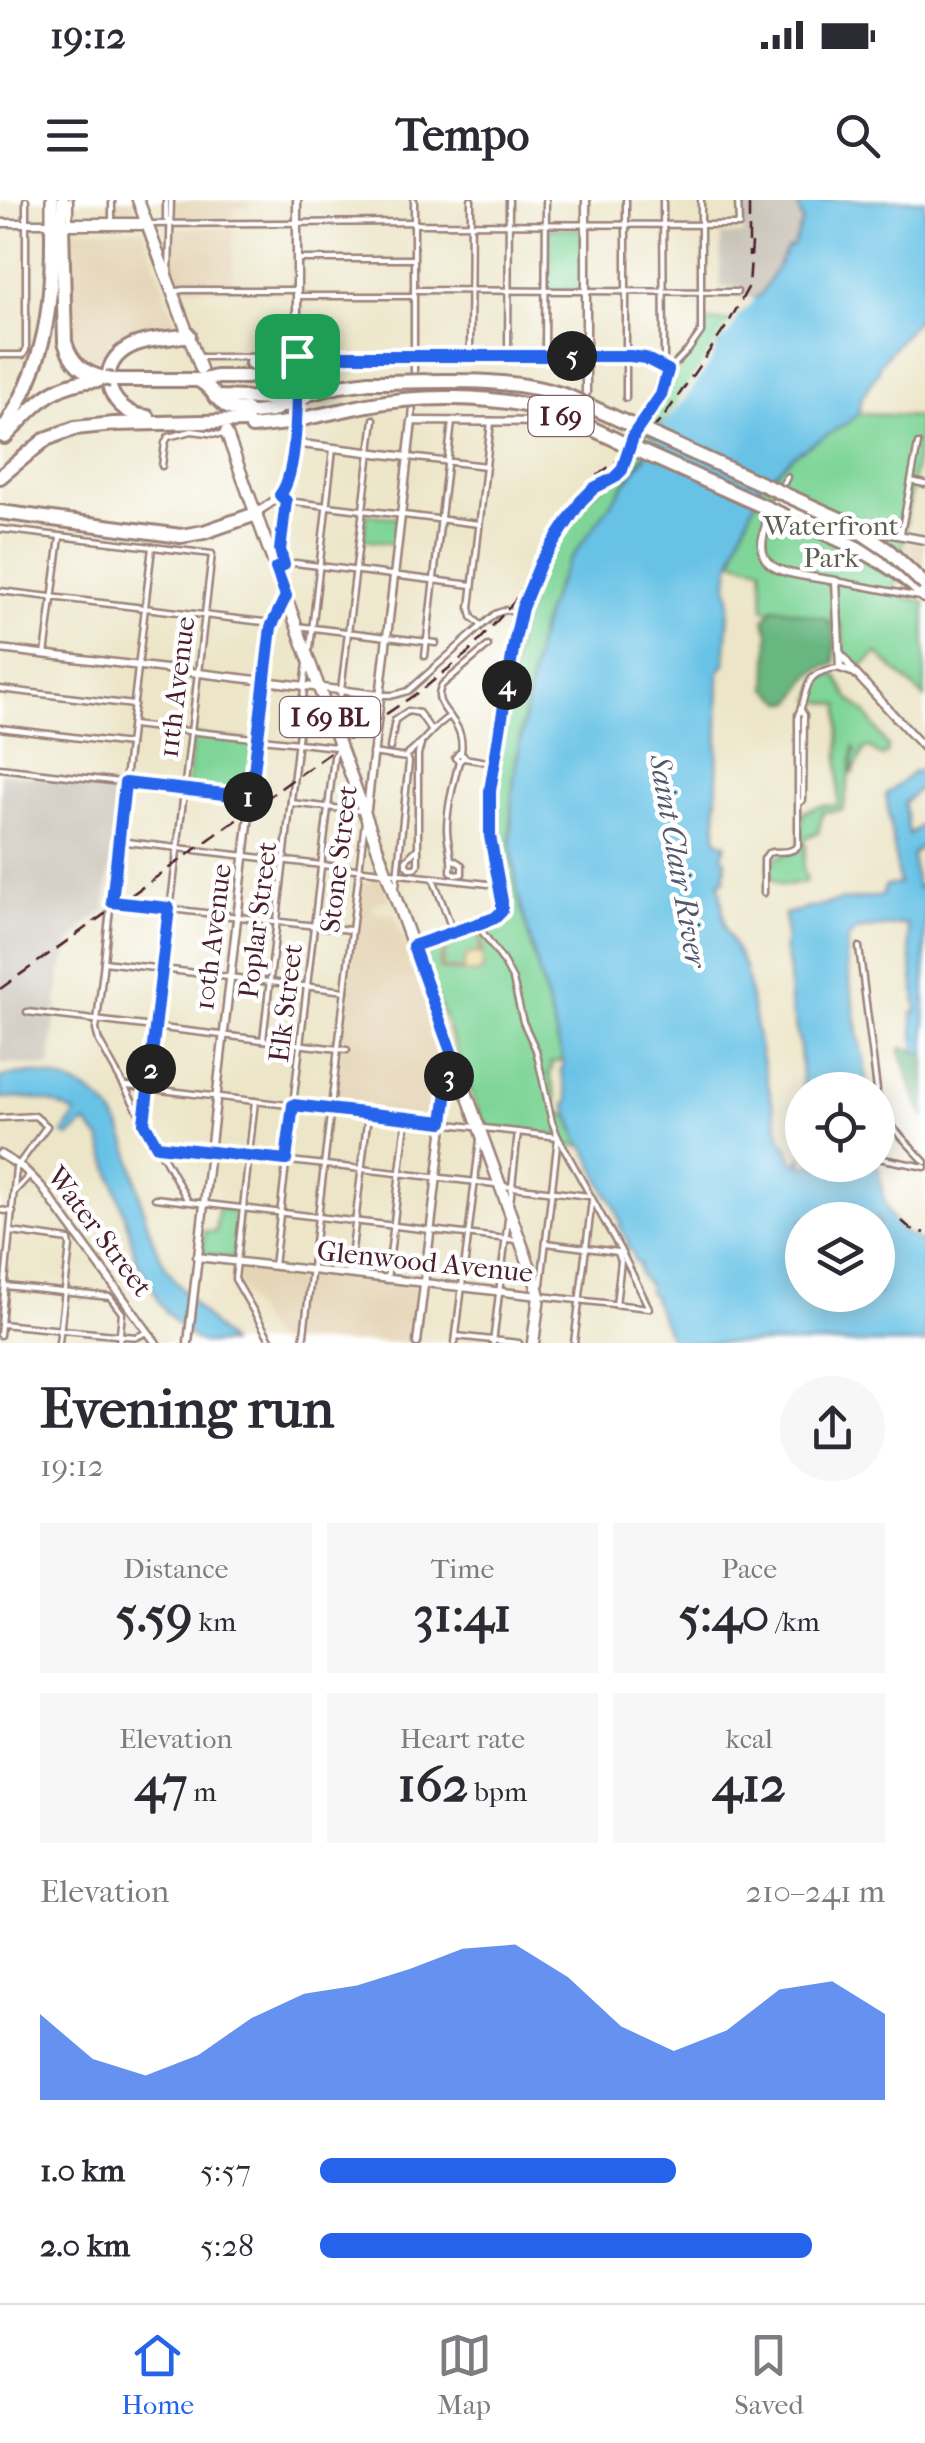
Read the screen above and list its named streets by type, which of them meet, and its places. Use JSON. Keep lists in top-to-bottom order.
{
  "streets": {
    "highway": ["I 69"],
    "main road": ["I 69 BL"],
    "street": [
      "11th Avenue",
      "Stone Street",
      "Poplar Street",
      "10th Avenue",
      "Elk Street",
      "Water Street",
      "Glenwood Avenue"
    ]
  },
  "crossings": [
    ["I 69", "I 69 BL"],
    ["I 69 BL", "Stone Street"],
    ["I 69 BL", "Poplar Street"],
    ["I 69 BL", "10th Avenue"],
    ["I 69 BL", "Elk Street"],
    ["I 69 BL", "Glenwood Avenue"],
    ["Stone Street", "Glenwood Avenue"],
    ["10th Avenue", "Glenwood Avenue"],
    ["Elk Street", "Glenwood Avenue"]
  ],
  "water": ["Saint Clair River"],
  "parks": ["Waterfront Park"],
  "page": {
    "status": "19:12",
    "header": "Tempo",
    "pins": [
      "5",
      "4",
      "1",
      "2",
      "3"
    ],
    "heading": ["Evening run", "19:12"],
    "stats": [
      ["Distance", "5.59 km"],
      ["Time", "31:41"],
      ["Pace", "5:40 /km"],
      ["Elevation", "47 m"],
      ["Heart rate", "162 bpm"],
      ["kcal", "412"]
    ],
    "chart": ["Elevation", "210–241 m"],
    "list": [
      {
        "name": "1.0 km",
        "note": "5:57"
      },
      {
        "name": "2.0 km",
        "note": "5:28"
      }
    ],
    "tabs": ["Home", "Map", "Saved"]
  }
}
